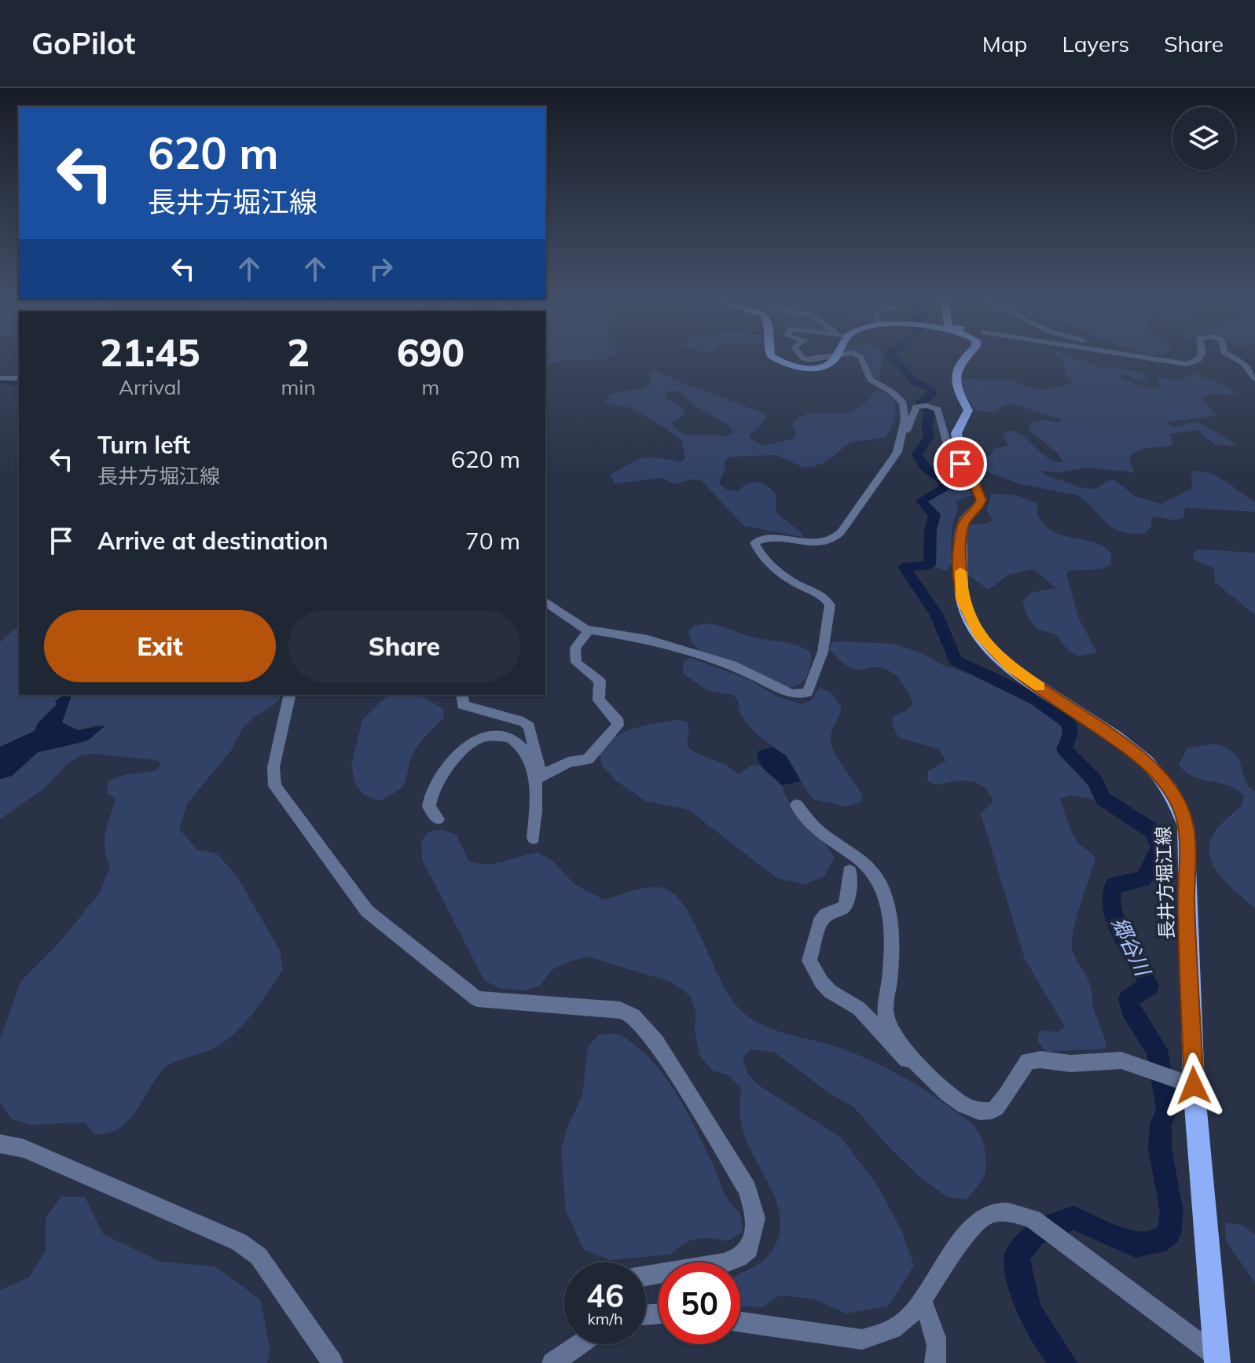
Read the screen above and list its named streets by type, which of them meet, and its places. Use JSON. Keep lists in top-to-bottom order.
{
  "streets": {
    "main road": ["長井方堀江線"]
  },
  "water": ["郷谷川"],
  "page": {
    "header": "GoPilot",
    "nav": ["Map", "Layers", "Share"],
    "turn": ["620 m", "長井方堀江線"],
    "eta": [
      "21:45",
      "Arrival",
      "2",
      "min",
      "690",
      "m"
    ],
    "list": [
      {
        "name": "Turn left",
        "note": "長井方堀江線",
        "value": "620 m"
      },
      {
        "name": "Arrive at destination",
        "value": "70 m"
      }
    ],
    "buttons": ["Exit", "Share"],
    "speed": "46 km/h",
    "limit": "50"
  }
}
